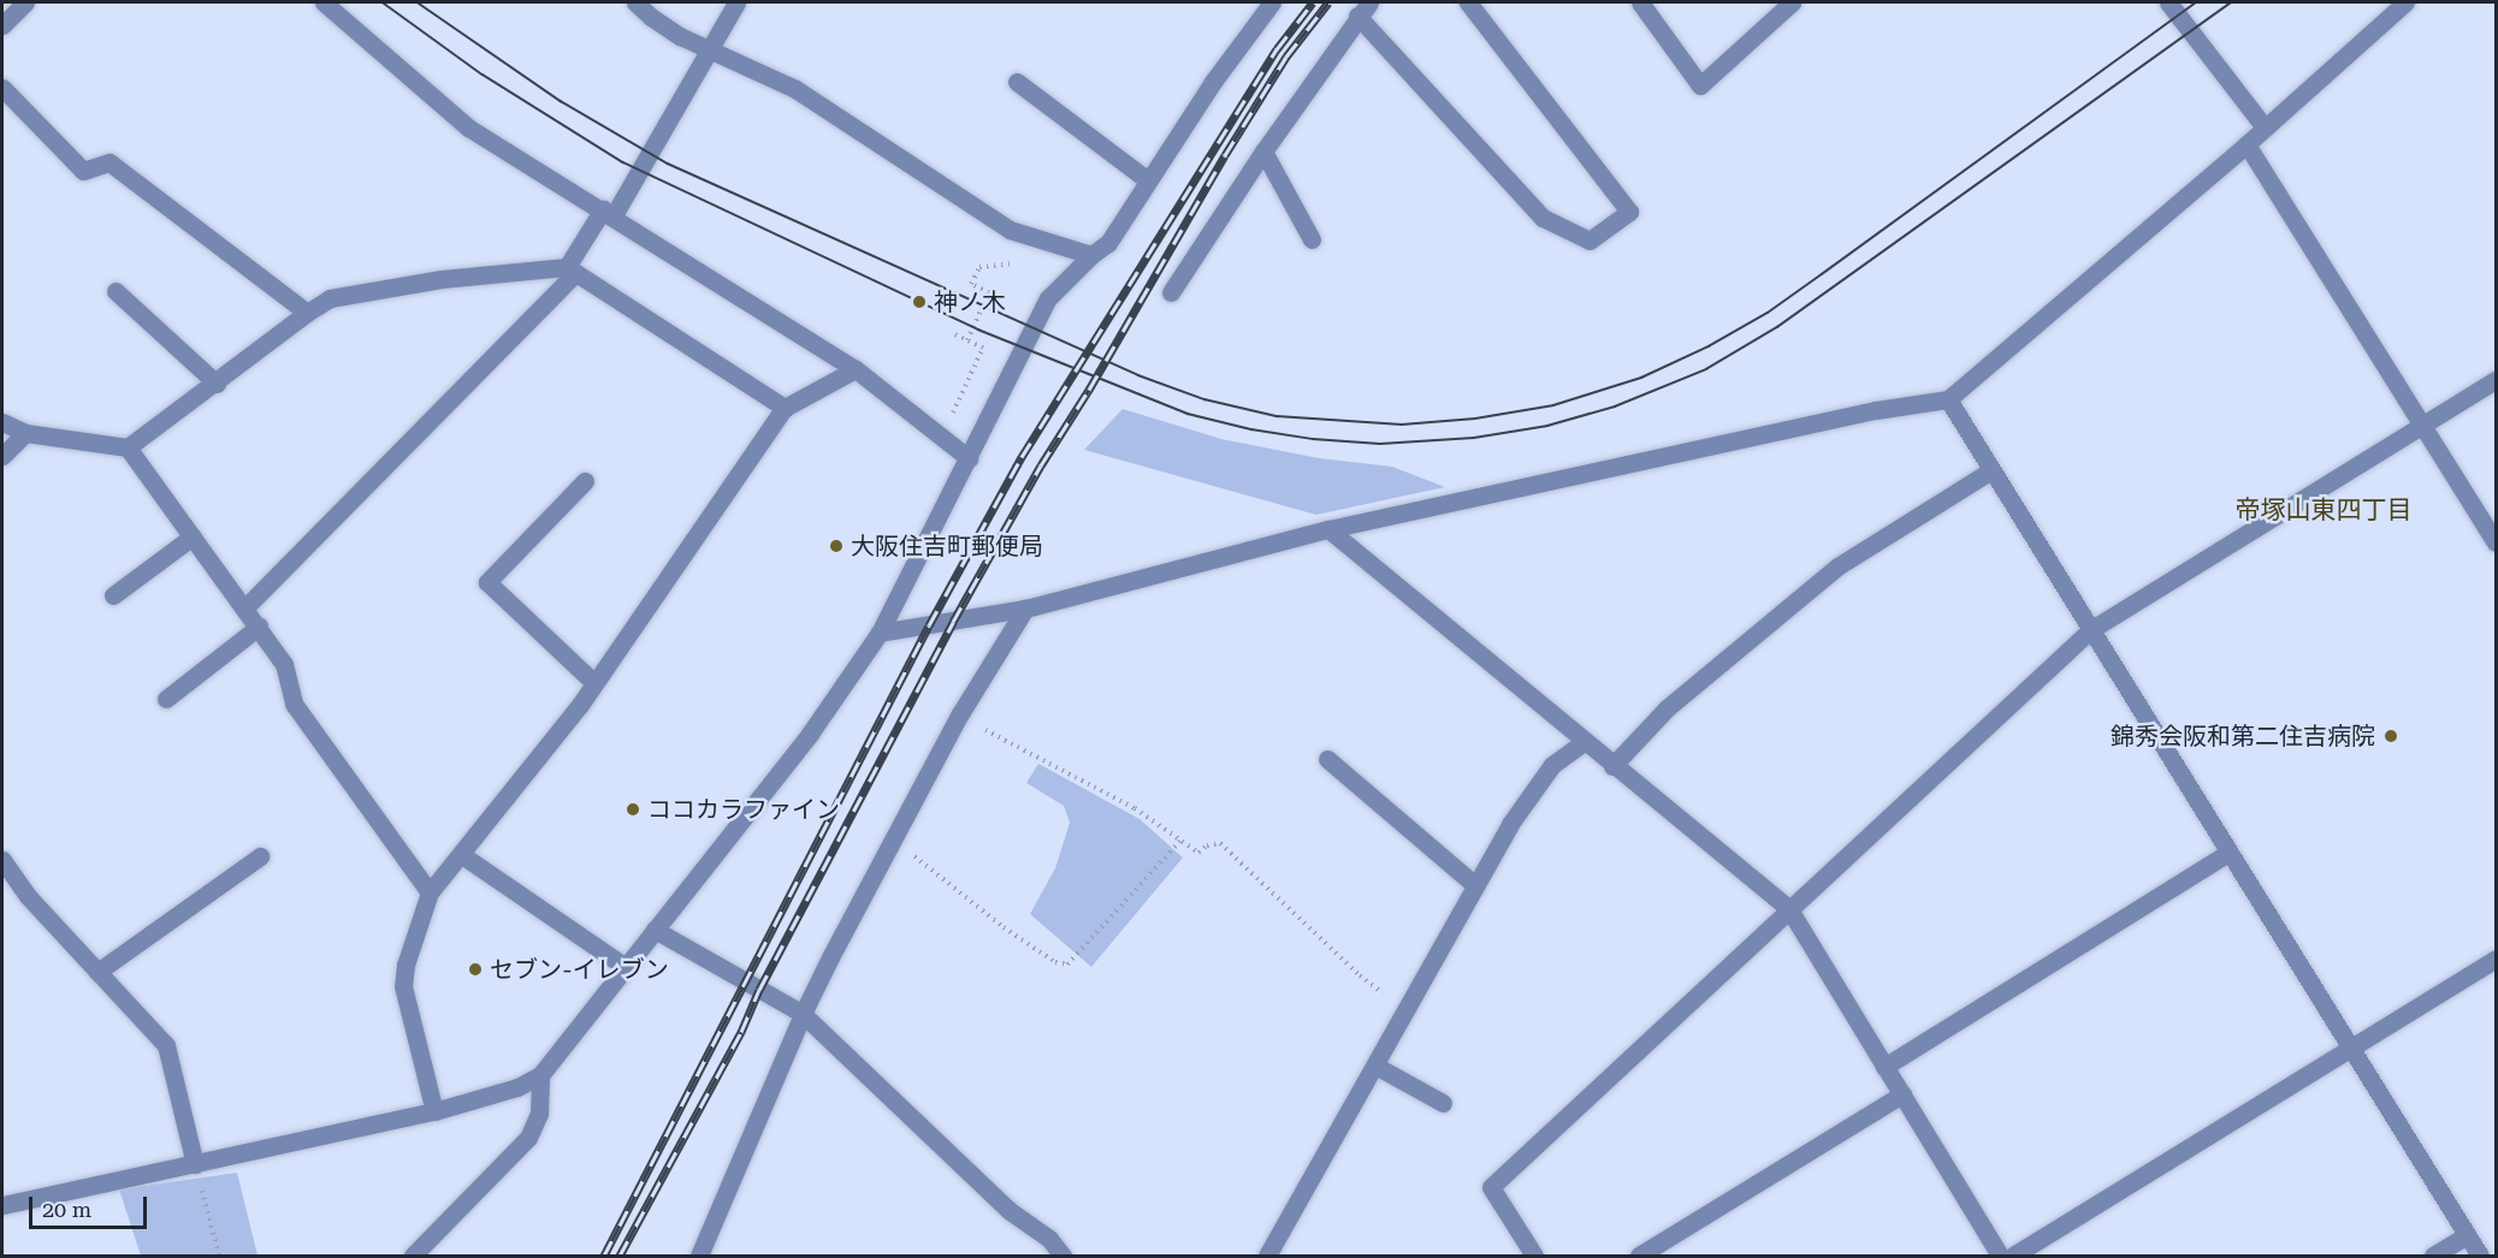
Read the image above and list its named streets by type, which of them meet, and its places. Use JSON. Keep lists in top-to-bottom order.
{
  "districts": ["帝塚山東四丁目"],
  "places": [
    "神ノ木",
    "大阪住吉町郵便局",
    "錦秀会阪和第二住吉病院",
    "ココカラファイン",
    "セブン-イレブン"
  ],
  "scale_bar": "20 m"
}
